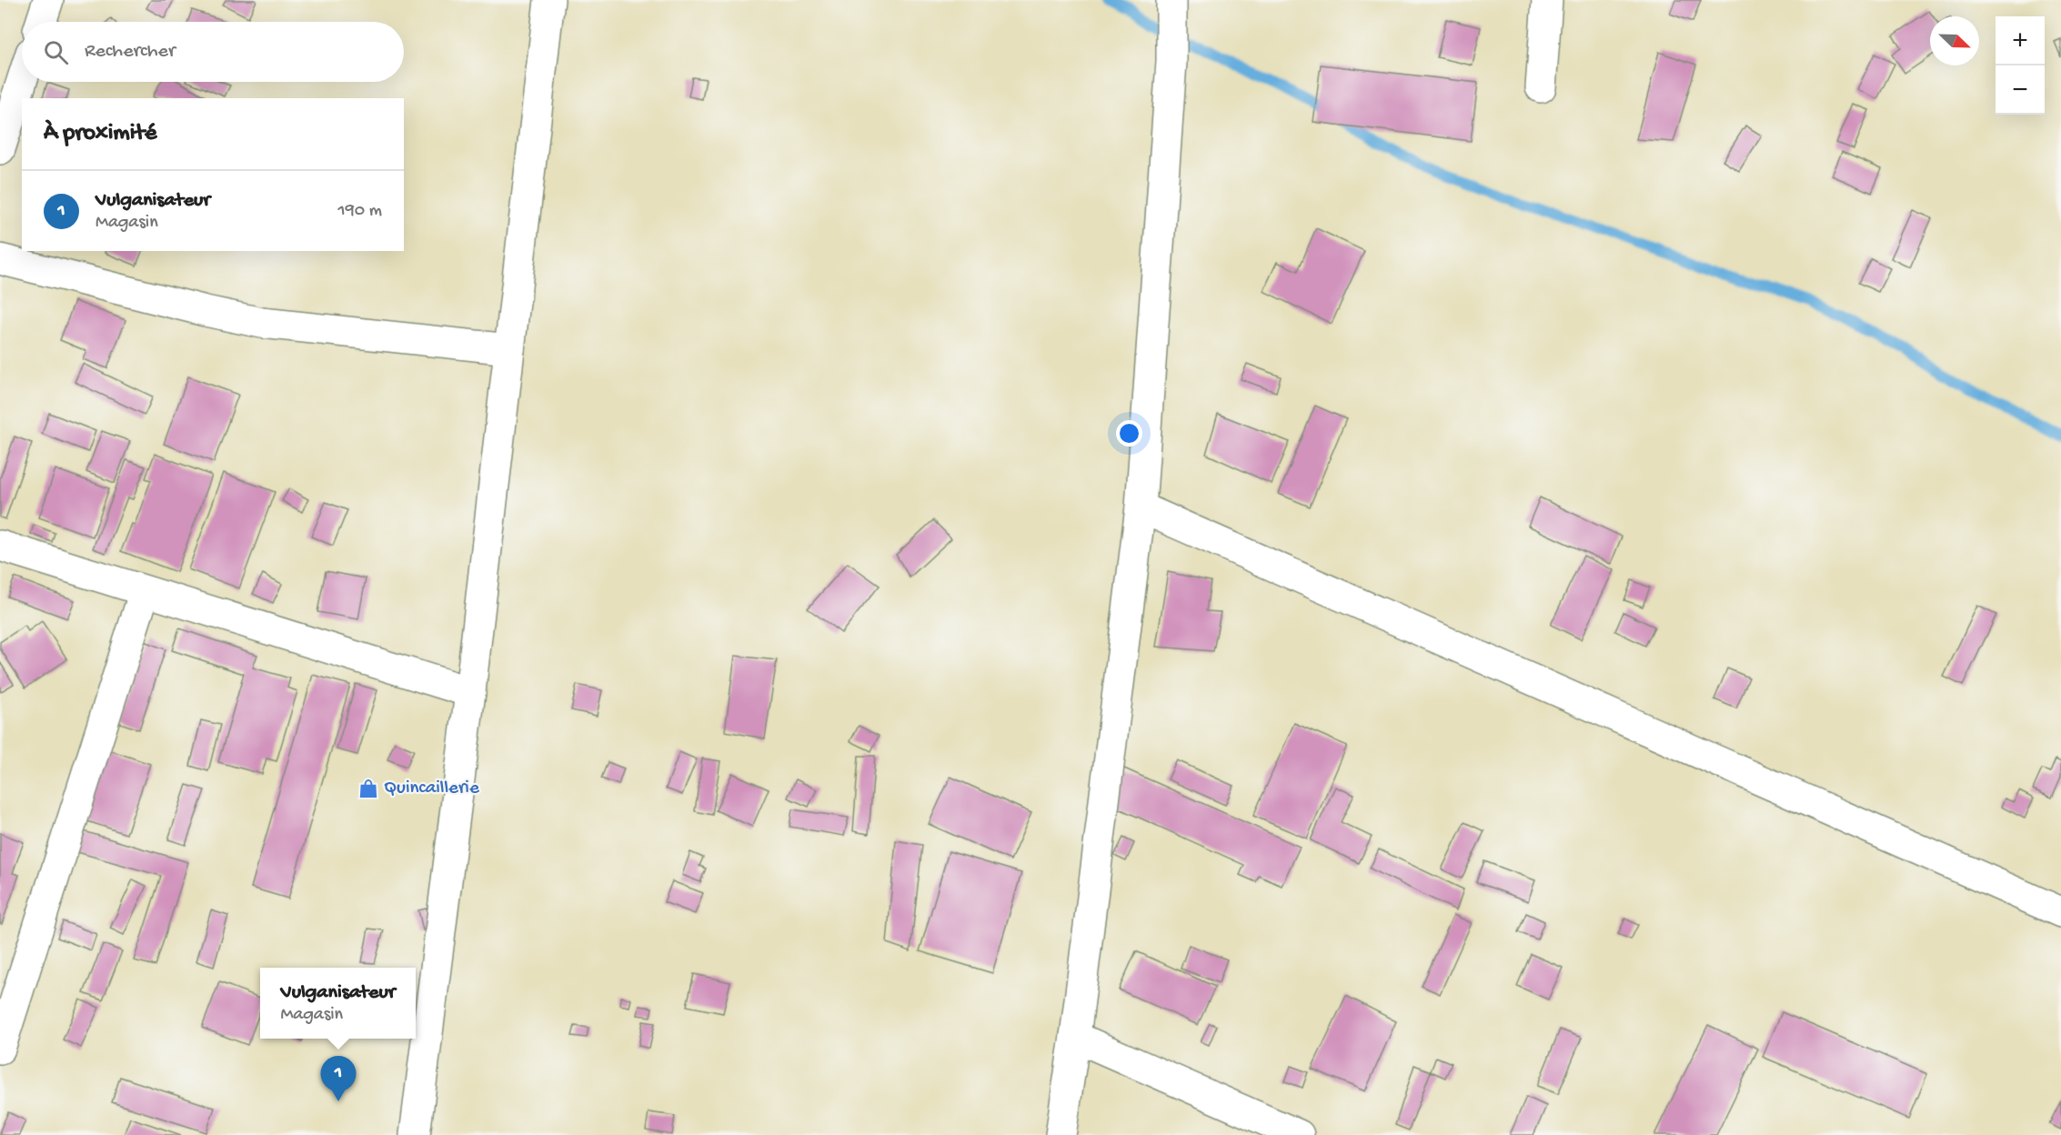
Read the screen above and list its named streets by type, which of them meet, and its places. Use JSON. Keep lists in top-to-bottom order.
{
  "places": {
    "shop": ["Quincaillerie"]
  },
  "north": "bottom right",
  "page": {
    "map_buttons": ["+", "−"],
    "search": "Rechercher",
    "heading": "À proximité",
    "list": [
      {
        "mark": "1",
        "name": "Vulganisateur",
        "note": "Magasin",
        "value": "190 m"
      }
    ],
    "popup": ["Vulganisateur", "Magasin"],
    "pins": "1"
  }
}
